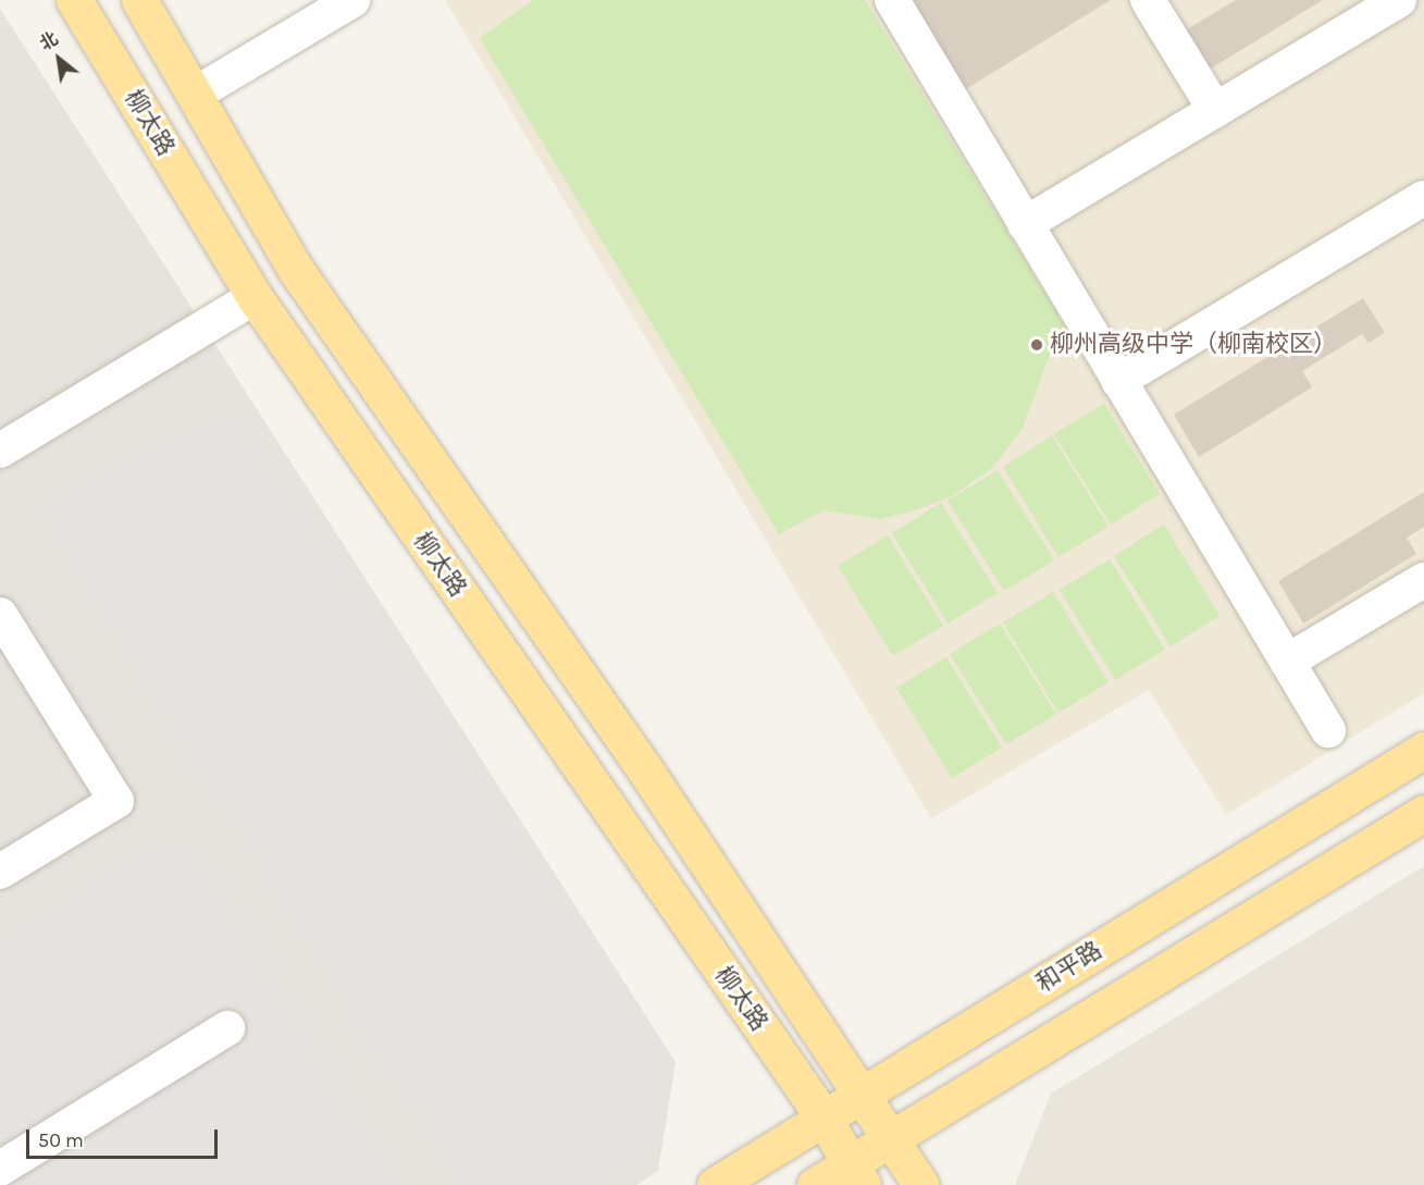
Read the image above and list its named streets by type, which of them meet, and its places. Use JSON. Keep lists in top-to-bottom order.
{
  "streets": {
    "main road": ["柳太路", "和平路"]
  },
  "crossings": [
    ["柳太路", "和平路"]
  ],
  "places": ["柳州高级中学（柳南校区）"],
  "scale_bar": "50 m",
  "north": "top left"
}
